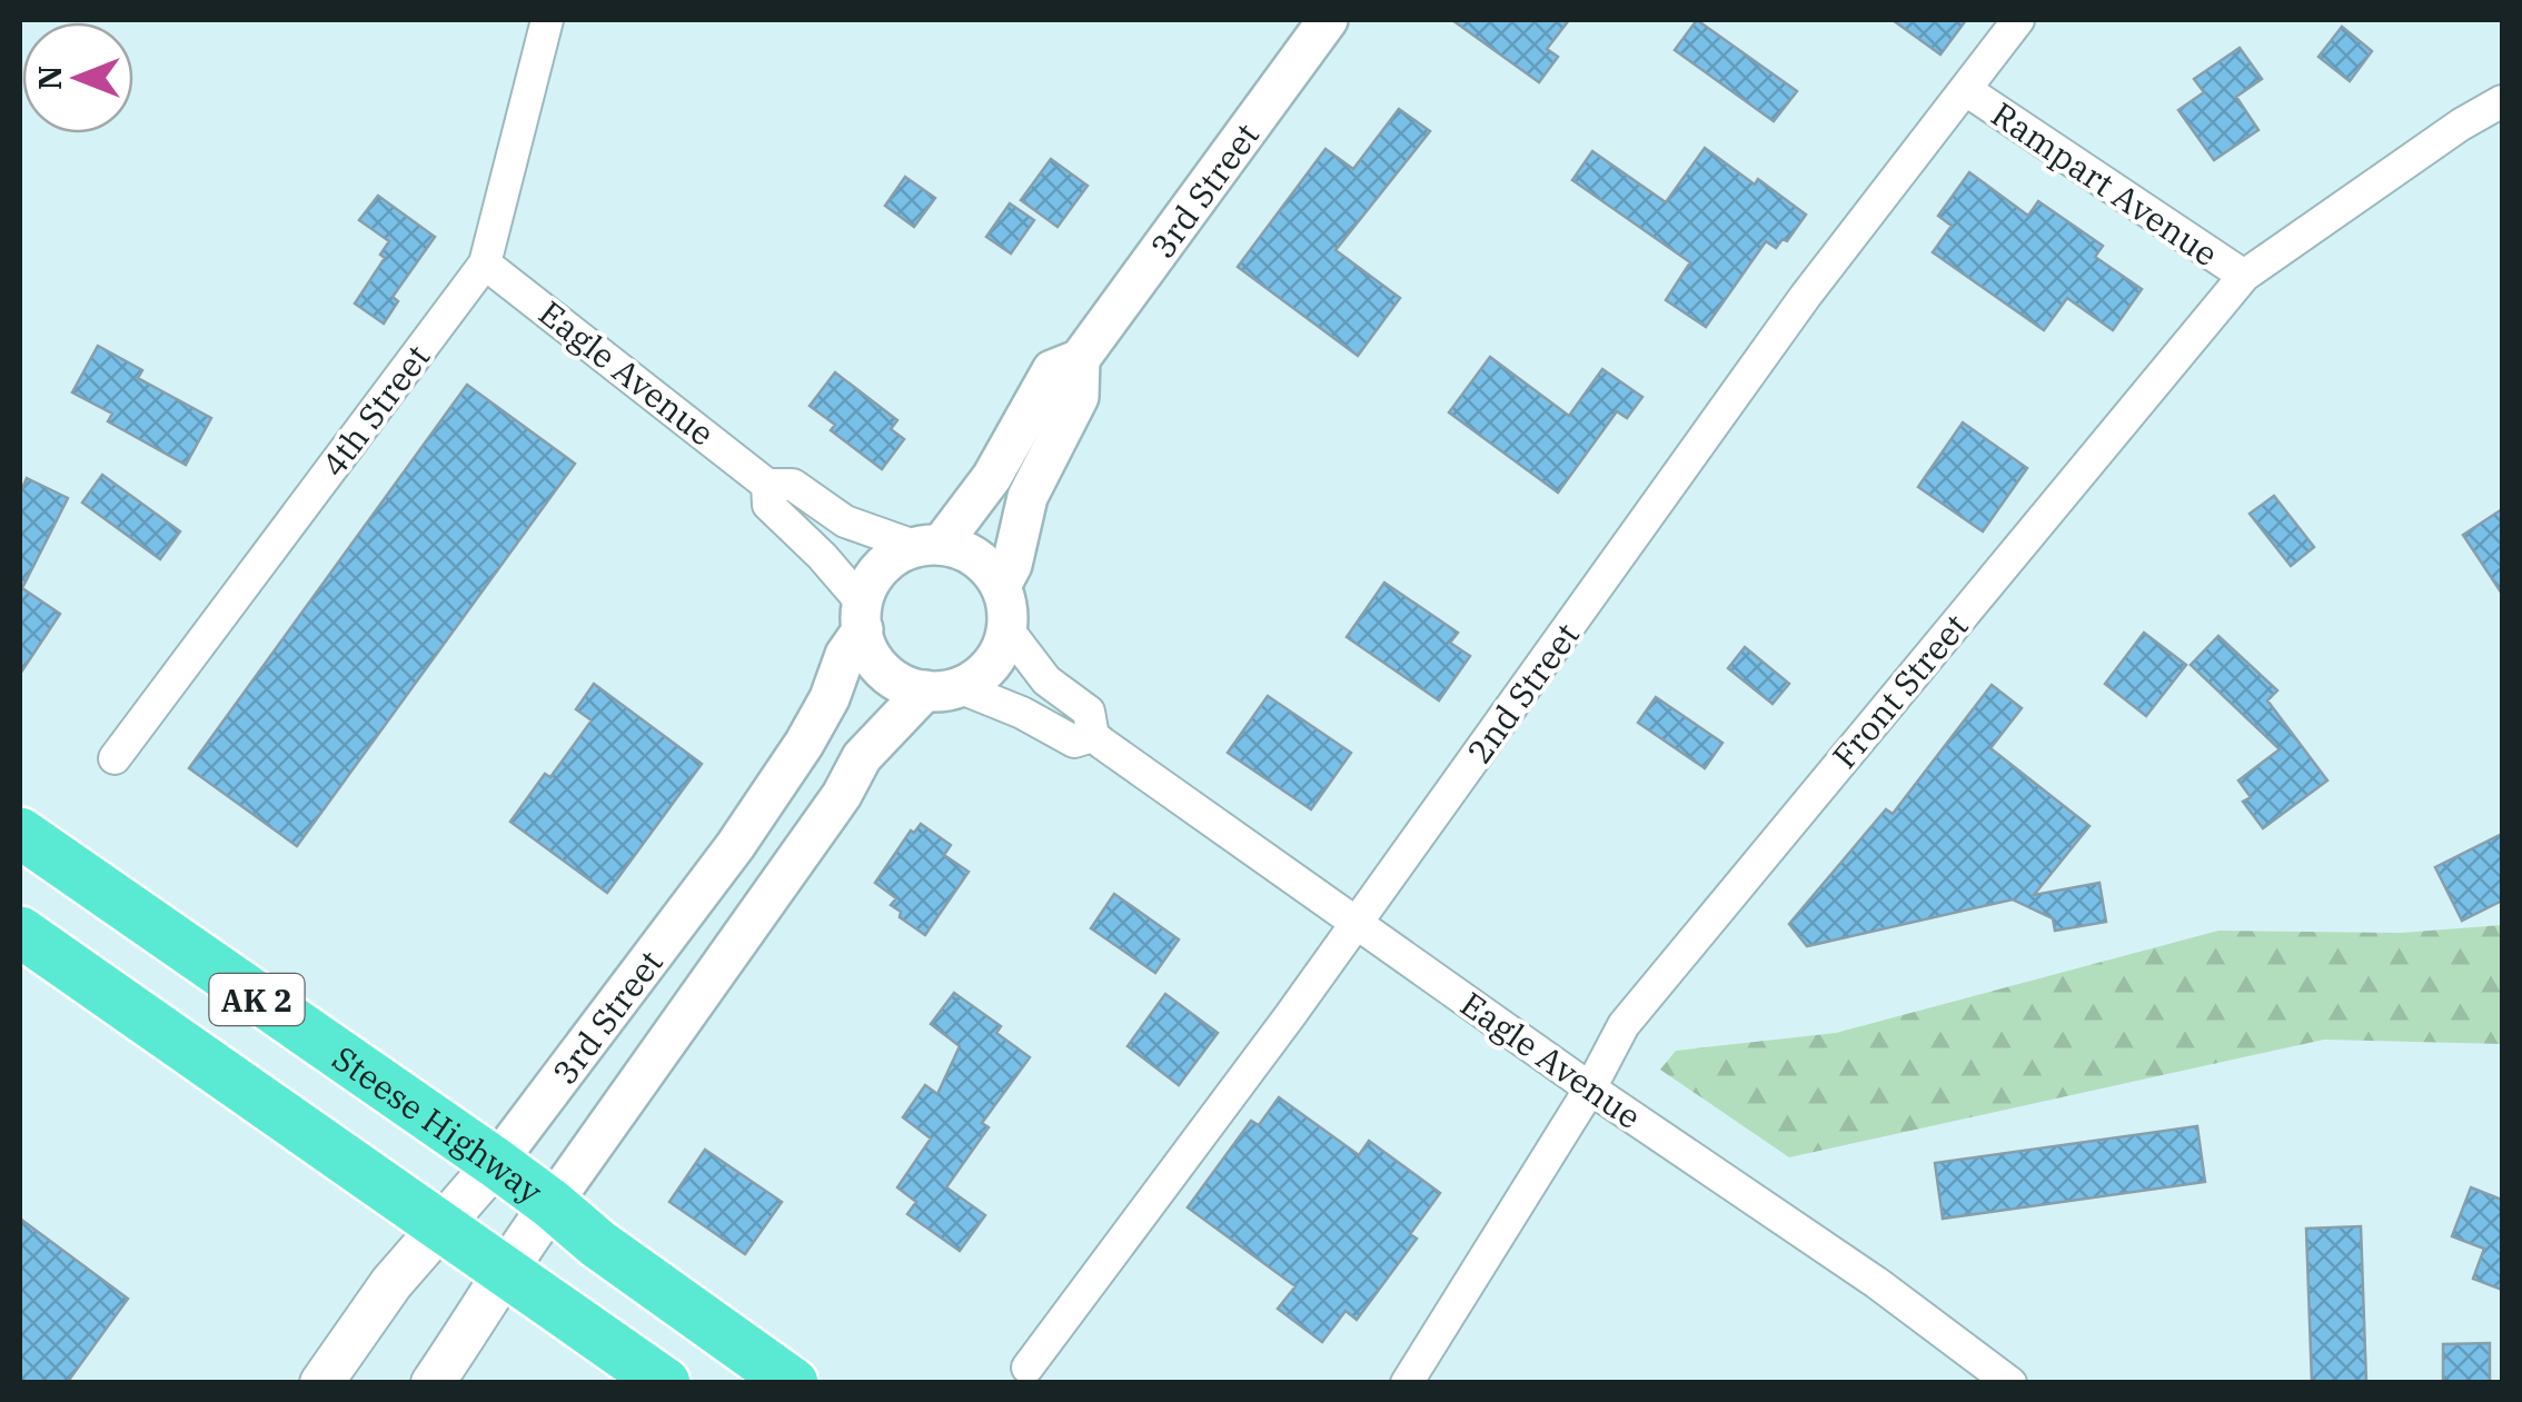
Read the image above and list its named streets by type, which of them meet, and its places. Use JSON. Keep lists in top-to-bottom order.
{
  "streets": {
    "highway": ["AK 2", "Steese Highway"],
    "main road": ["3rd Street"],
    "street": [
      "Rampart Avenue",
      "Eagle Avenue",
      "4th Street",
      "Front Street",
      "2nd Street"
    ]
  },
  "crossings": [
    ["Rampart Avenue", "Front Street"],
    ["Rampart Avenue", "2nd Street"],
    ["3rd Street", "Eagle Avenue"],
    ["3rd Street", "AK 2"],
    ["3rd Street", "Steese Highway"],
    ["Eagle Avenue", "4th Street"],
    ["Eagle Avenue", "Front Street"],
    ["Eagle Avenue", "2nd Street"]
  ],
  "north": "left"
}
